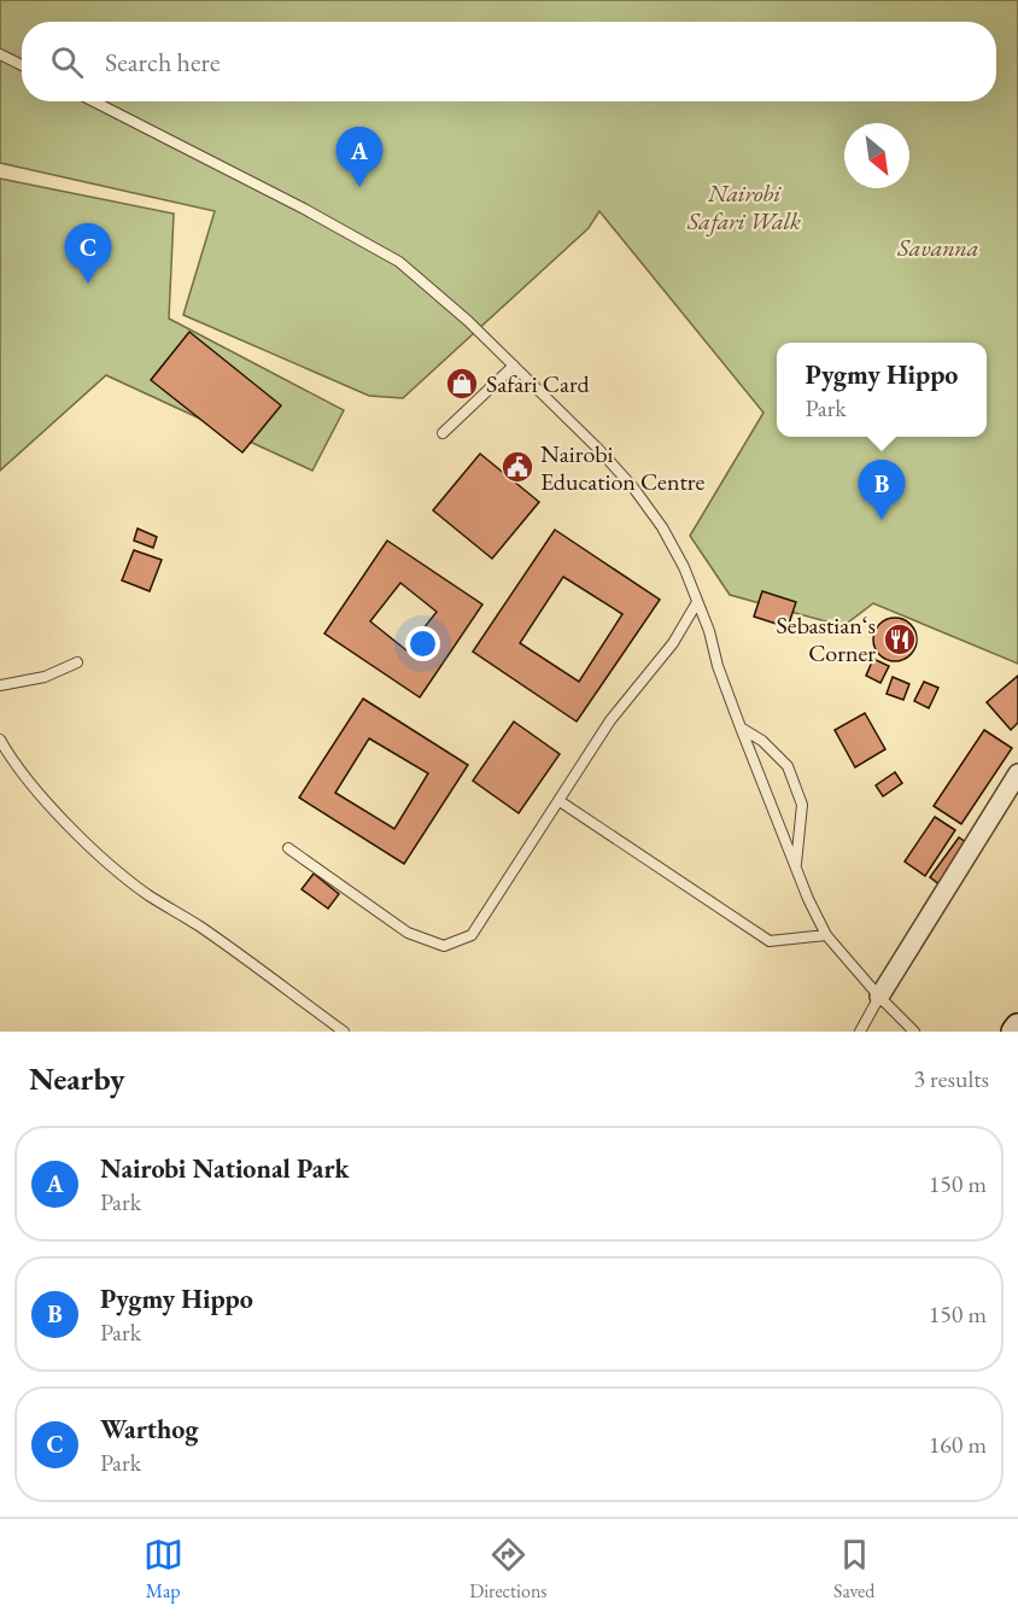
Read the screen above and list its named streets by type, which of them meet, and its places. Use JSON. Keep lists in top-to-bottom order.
{
  "parks": ["Nairobi Safari Walk", "Savanna"],
  "places": {
    "shop": ["Safari Card"],
    "public building": ["Nairobi Education Centre"],
    "restaurant": ["Sebastian‘s Corner"]
  },
  "north": "bottom right",
  "page": {
    "search": "Search here",
    "pins": ["A", "C", "B"],
    "popup": ["Pygmy Hippo", "Park"],
    "heading": ["Nearby", "3 results"],
    "list": [
      {
        "mark": "A",
        "name": "Nairobi National Park",
        "note": "Park",
        "value": "150 m"
      },
      {
        "mark": "B",
        "name": "Pygmy Hippo",
        "note": "Park",
        "value": "150 m"
      },
      {
        "mark": "C",
        "name": "Warthog",
        "note": "Park",
        "value": "160 m"
      }
    ],
    "nav": ["Map", "Directions", "Saved"]
  }
}
